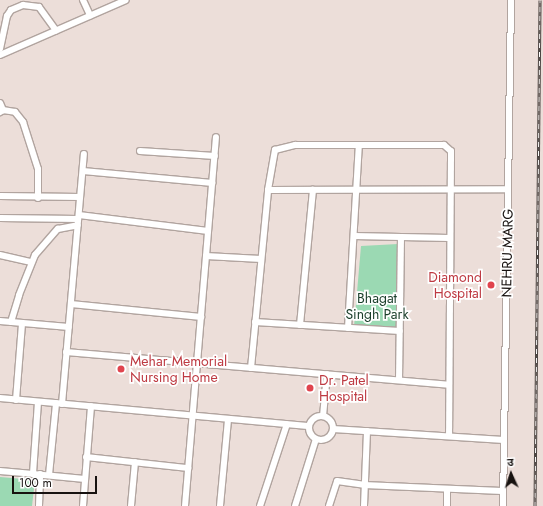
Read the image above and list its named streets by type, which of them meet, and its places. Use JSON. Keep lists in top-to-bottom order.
{
  "streets": {
    "street": ["NEHRU MARG"]
  },
  "parks": ["Bhagat Singh Park"],
  "places": ["Diamond Hospital", "Mehar Memorial Nursing Home", "Dr. Patel Hospital"],
  "scale_bar": "100 m",
  "north": "top"
}
